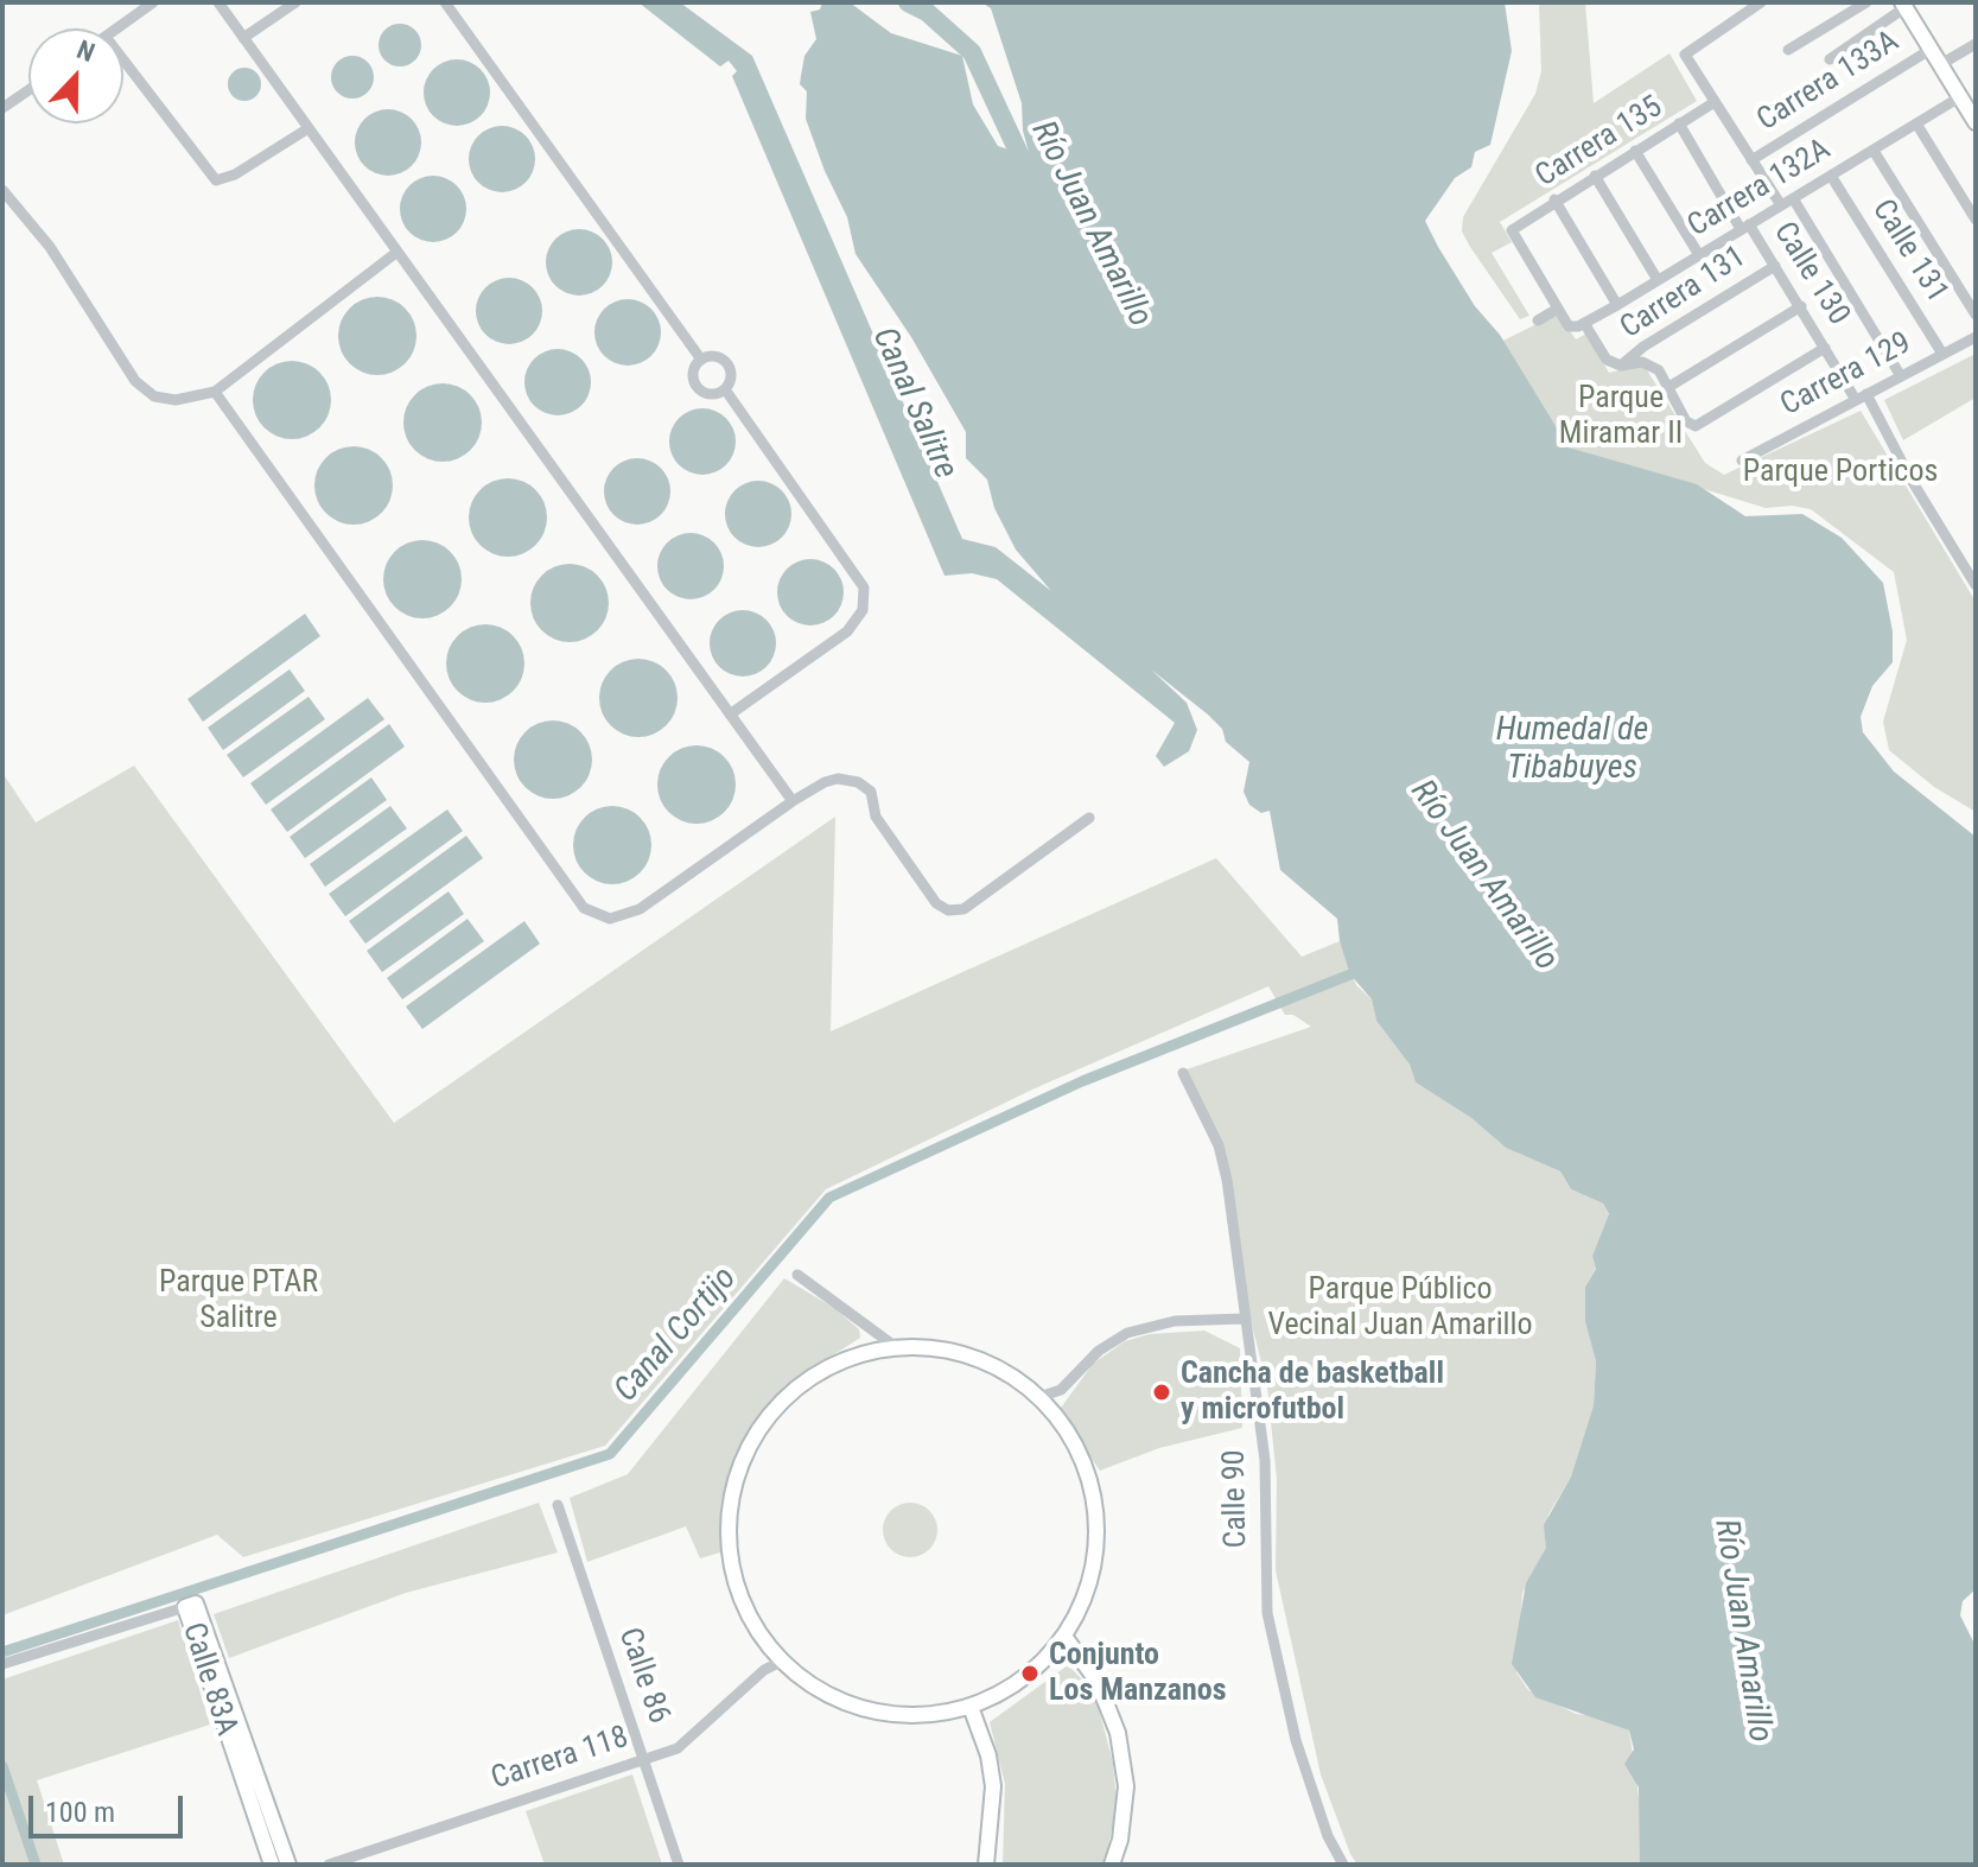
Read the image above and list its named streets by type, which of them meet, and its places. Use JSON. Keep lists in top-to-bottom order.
{
  "streets": {
    "street": [
      "Carrera 133A",
      "Carrera 135",
      "Carrera 132A",
      "Calle 131",
      "Calle 130",
      "Carrera 131",
      "Carrera 129",
      "Calle 90",
      "Calle 86",
      "Calle 83A",
      "Carrera 118"
    ]
  },
  "crossings": [
    ["Carrera 135", "Calle 130"],
    ["Carrera 132A", "Calle 131"],
    ["Carrera 132A", "Calle 130"],
    ["Calle 131", "Carrera 129"],
    ["Calle 130", "Carrera 131"],
    ["Calle 130", "Carrera 129"],
    ["Calle 86", "Carrera 118"]
  ],
  "water": [
    "Río Juan Amarillo",
    "Canal Salitre",
    "Humedal de Tibabuyes",
    "Canal Cortijo"
  ],
  "parks": [
    "Parque Miramar II",
    "Parque Porticos",
    "Parque PTAR Salitre",
    "Parque Público Vecinal Juan Amarillo"
  ],
  "places": ["Cancha de basketball y microfutbol", "Conjunto Los Manzanos"],
  "scale_bar": "100 m",
  "north": "top"
}
